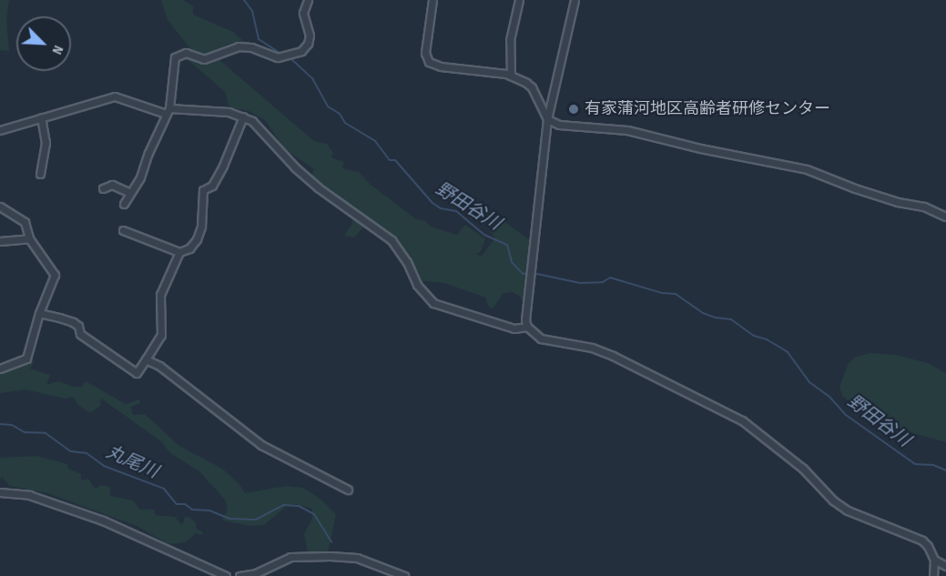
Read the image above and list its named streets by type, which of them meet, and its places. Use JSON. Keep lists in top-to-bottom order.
{
  "water": ["野田谷川", "丸尾川"],
  "places": ["有家蒲河地区高齢者研修センター"],
  "north": "bottom right"
}
